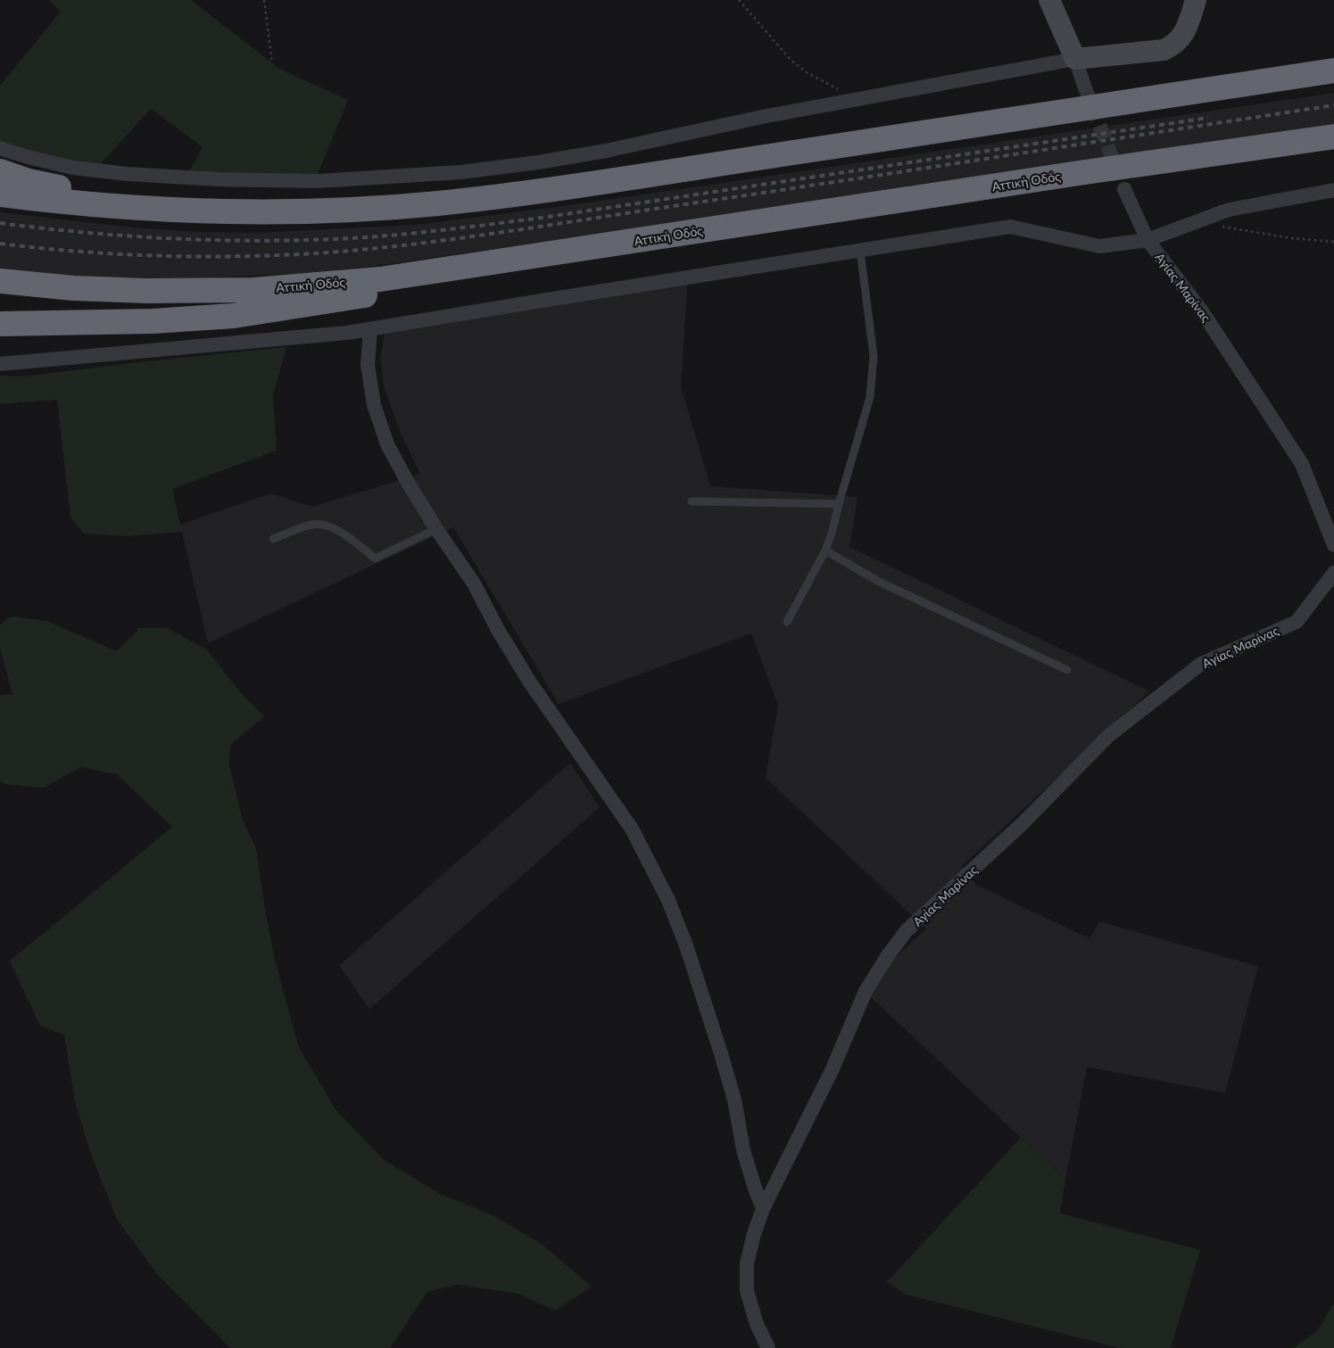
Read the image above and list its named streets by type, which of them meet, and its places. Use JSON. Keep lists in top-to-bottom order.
{
  "streets": {
    "highway": ["Αττική Οδός"],
    "street": ["Αγίας Μαρίνας"]
  }
}
